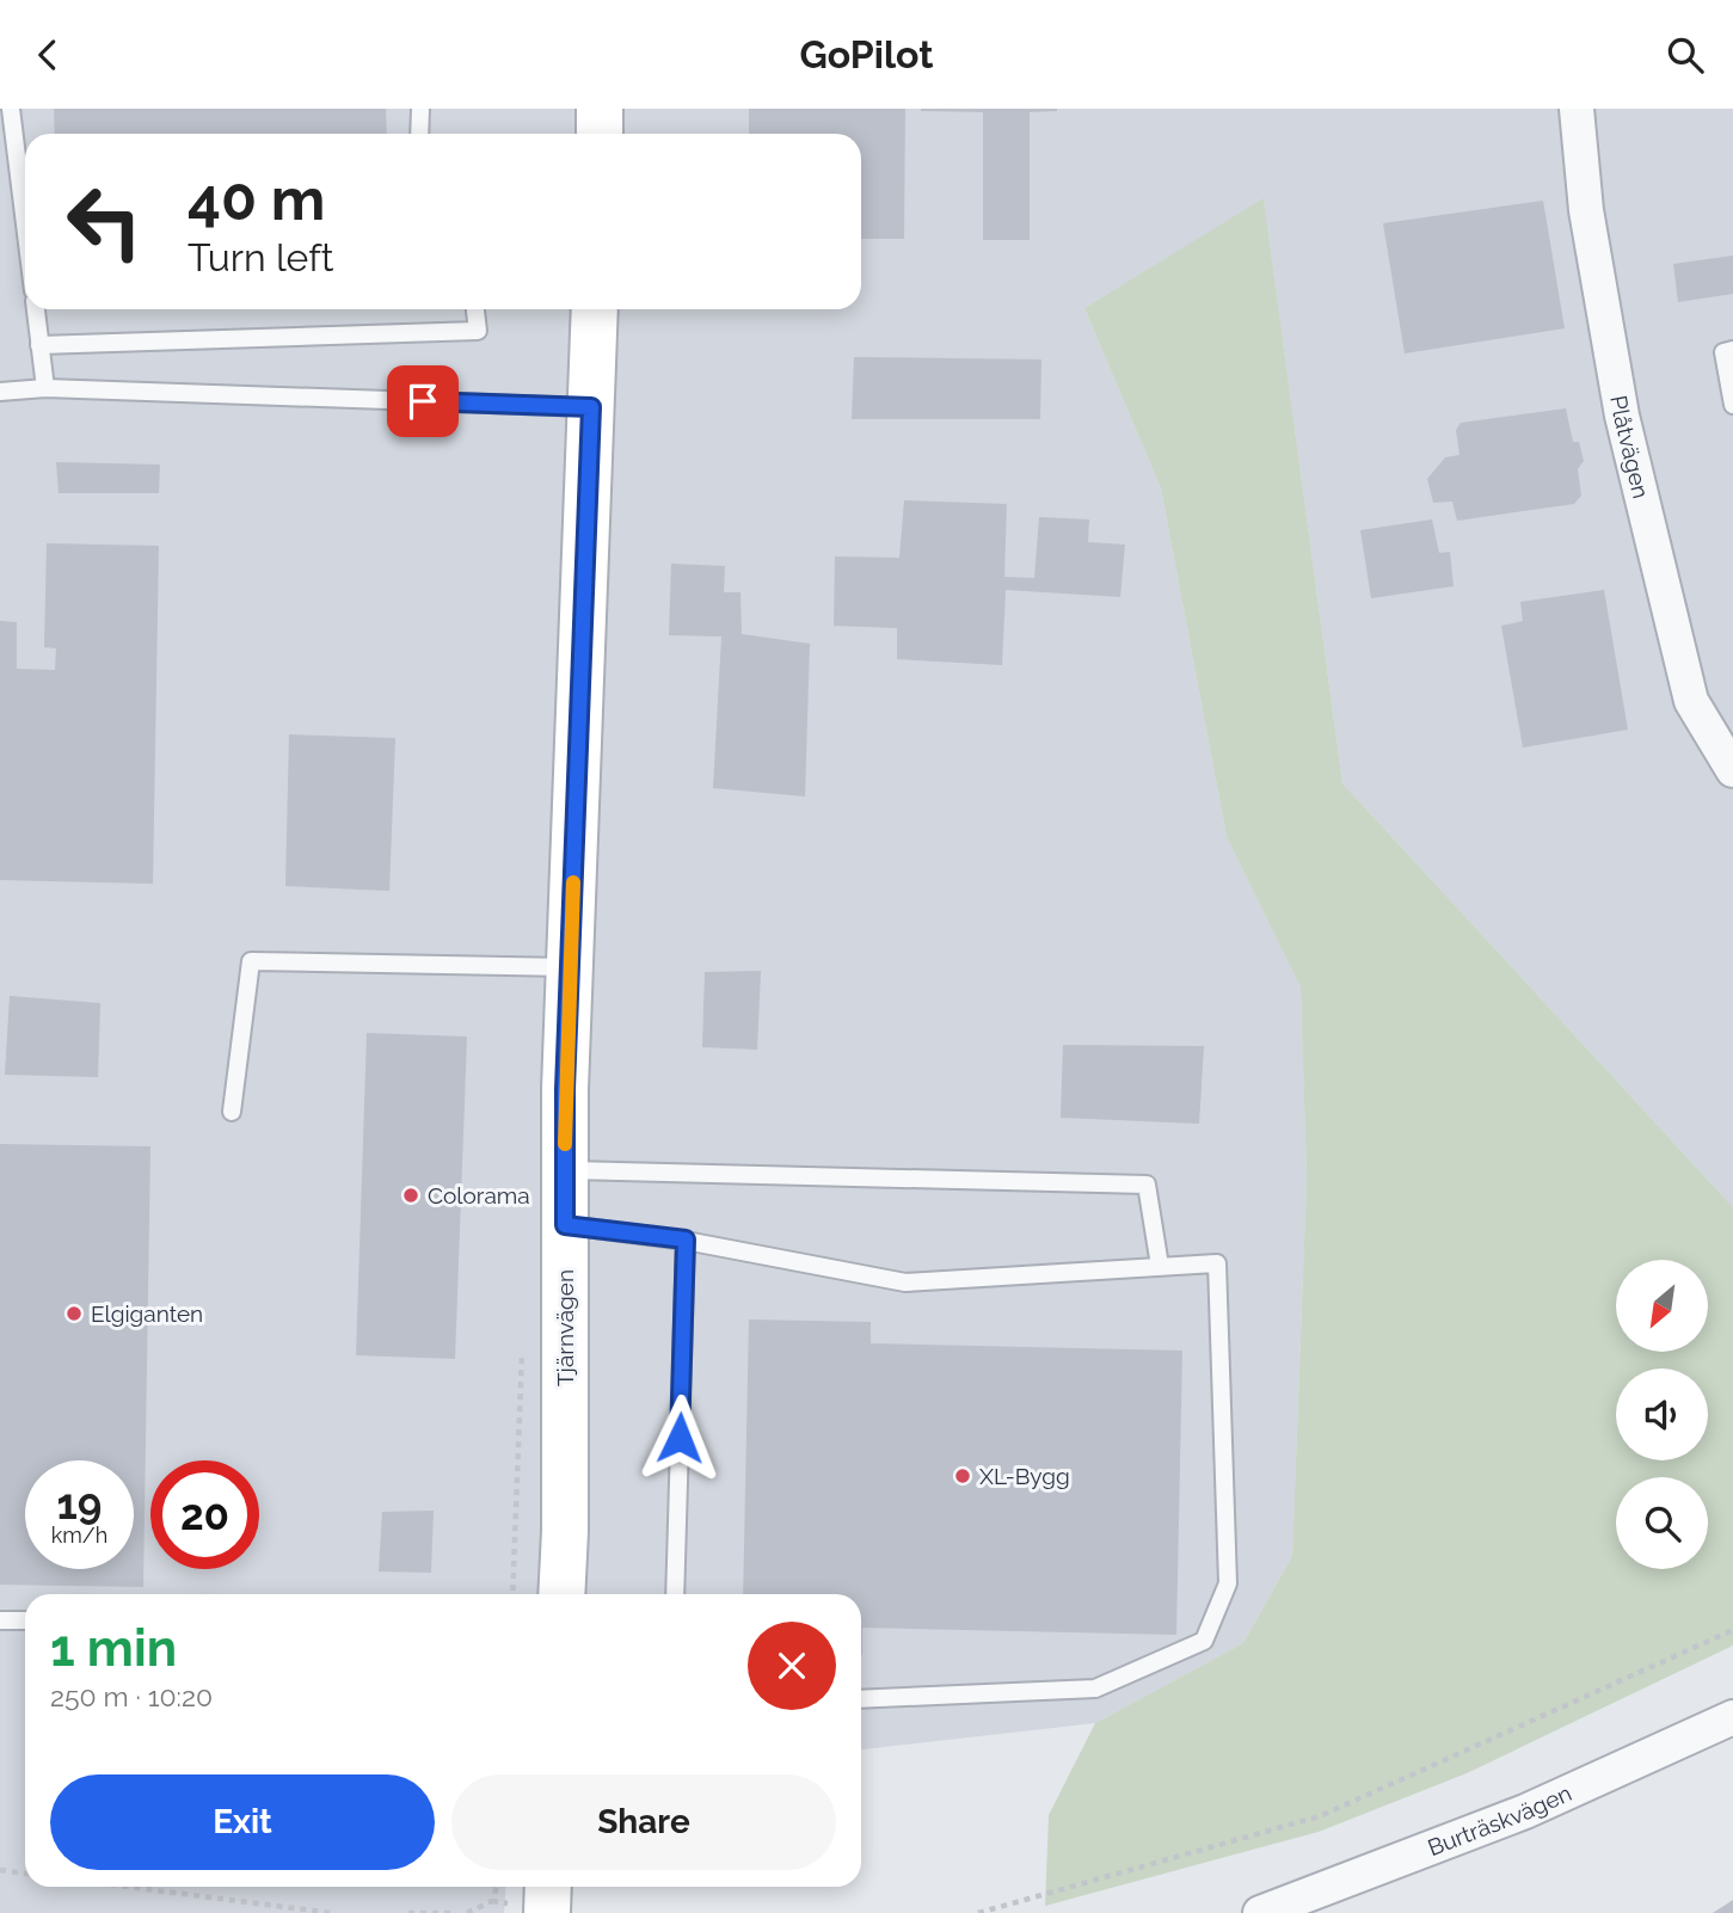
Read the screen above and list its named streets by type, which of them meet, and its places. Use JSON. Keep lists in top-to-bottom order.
{
  "streets": {
    "street": ["Plåtvägen", "Tjärnvägen", "Burträskvägen"]
  },
  "places": ["Colorama", "Elgiganten", "XL-Bygg"],
  "north": "bottom left",
  "page": {
    "header": "GoPilot",
    "turn": ["40 m", "Turn left"],
    "speed": "19 km/h",
    "limit": "20",
    "heading": ["1 min", "250 m · 10:20"],
    "buttons": ["Exit", "Share"]
  }
}
